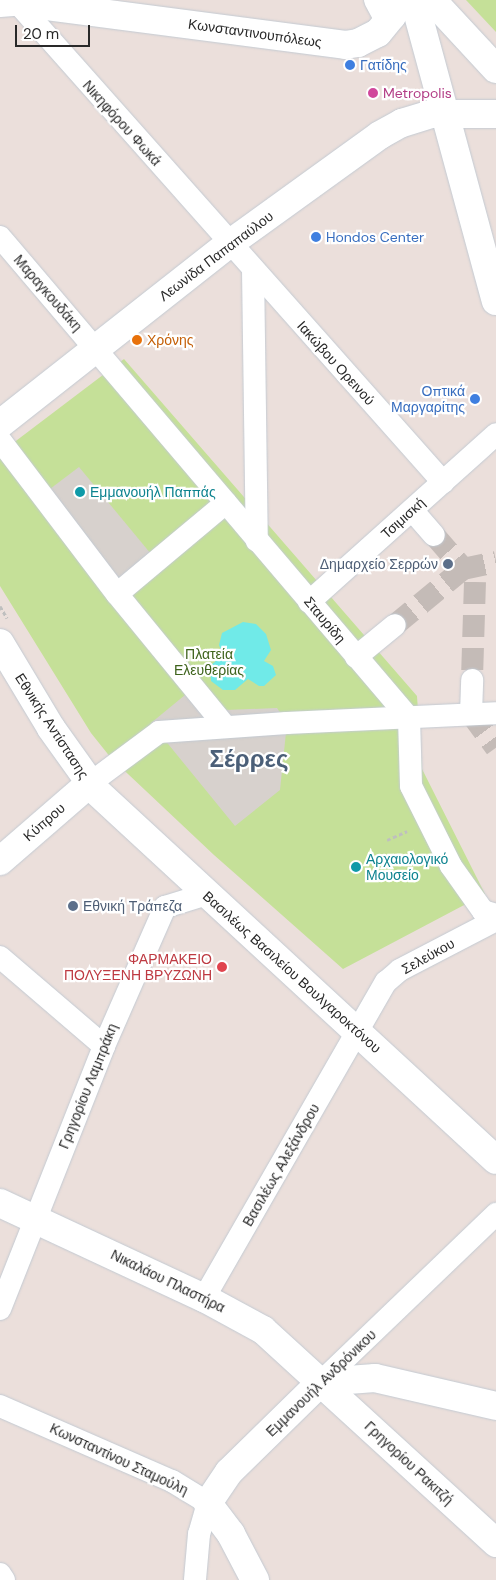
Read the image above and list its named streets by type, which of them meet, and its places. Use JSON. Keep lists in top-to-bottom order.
{
  "streets": {
    "main road": [
      "Κωνσταντινουπόλεως",
      "Λεωνίδα Παπαπαύλου",
      "Εθνικής Αντίστασης",
      "Κύπρου",
      "Βασιλέως Βασιλείου Βουλγαροκτόνου",
      "Νικαλάου Πλαστήρα",
      "Εμμανουήλ Ανδρόνικου",
      "Κωνσταντίνου Σταμούλη",
      "Γρηγορίου Ρακιτζή"
    ],
    "street": [
      "Νικηφόρου Φωκά",
      "Μαραγκουδάκη",
      "Ιακώβου Ορεινού",
      "Τσιμισκή",
      "Σταυρίδη",
      "Σελεύκου",
      "Γρηγορίου Λαμπράκη",
      "Βασιλέως Αλεξάνδρου"
    ]
  },
  "crossings": [
    ["Κωνσταντινουπόλεως", "Νικηφόρου Φωκά"],
    ["Νικηφόρου Φωκά", "Λεωνίδα Παπαπαύλου"],
    ["Νικηφόρου Φωκά", "Ιακώβου Ορεινού"],
    ["Λεωνίδα Παπαπαύλου", "Μαραγκουδάκη"],
    ["Λεωνίδα Παπαπαύλου", "Ιακώβου Ορεινού"],
    ["Λεωνίδα Παπαπαύλου", "Σταυρίδη"],
    ["Μαραγκουδάκη", "Σταυρίδη"],
    ["Ιακώβου Ορεινού", "Τσιμισκή"],
    ["Τσιμισκή", "Σταυρίδη"],
    ["Εθνικής Αντίστασης", "Κύπρου"],
    ["Εθνικής Αντίστασης", "Βασιλέως Βασιλείου Βουλγαροκτόνου"],
    ["Κύπρου", "Βασιλέως Βασιλείου Βουλγαροκτόνου"],
    ["Σελεύκου", "Βασιλέως Βασιλείου Βουλγαροκτόνου"],
    ["Σελεύκου", "Βασιλέως Αλεξάνδρου"],
    ["Βασιλέως Βασιλείου Βουλγαροκτόνου", "Γρηγορίου Λαμπράκη"],
    ["Βασιλέως Βασιλείου Βουλγαροκτόνου", "Βασιλέως Αλεξάνδρου"],
    ["Γρηγορίου Λαμπράκη", "Νικαλάου Πλαστήρα"],
    ["Βασιλέως Αλεξάνδρου", "Νικαλάου Πλαστήρα"],
    ["Νικαλάου Πλαστήρα", "Εμμανουήλ Ανδρόνικου"],
    ["Νικαλάου Πλαστήρα", "Γρηγορίου Ρακιτζή"],
    ["Εμμανουήλ Ανδρόνικου", "Κωνσταντίνου Σταμούλη"],
    ["Εμμανουήλ Ανδρόνικου", "Γρηγορίου Ρακιτζή"]
  ],
  "districts": ["Σέρρες"],
  "parks": ["Πλατεία Ελευθερίας"],
  "places": [
    "Γατίδης",
    "Metropolis",
    "Hondos Center",
    "Χρόνης",
    "Οπτικά Μαργαρίτης",
    "Εμμανουήλ Παππάς",
    "Δημαρχείο Σερρών",
    "Αρχαιολογικό Μουσείο",
    "Εθνική Τράπεζα",
    "ΦΑΡΜΑΚΕΙΟ ΠΟΛΥΞΕΝΗ ΒΡΥΖΩΝΗ"
  ],
  "scale_bar": "20 m"
}
